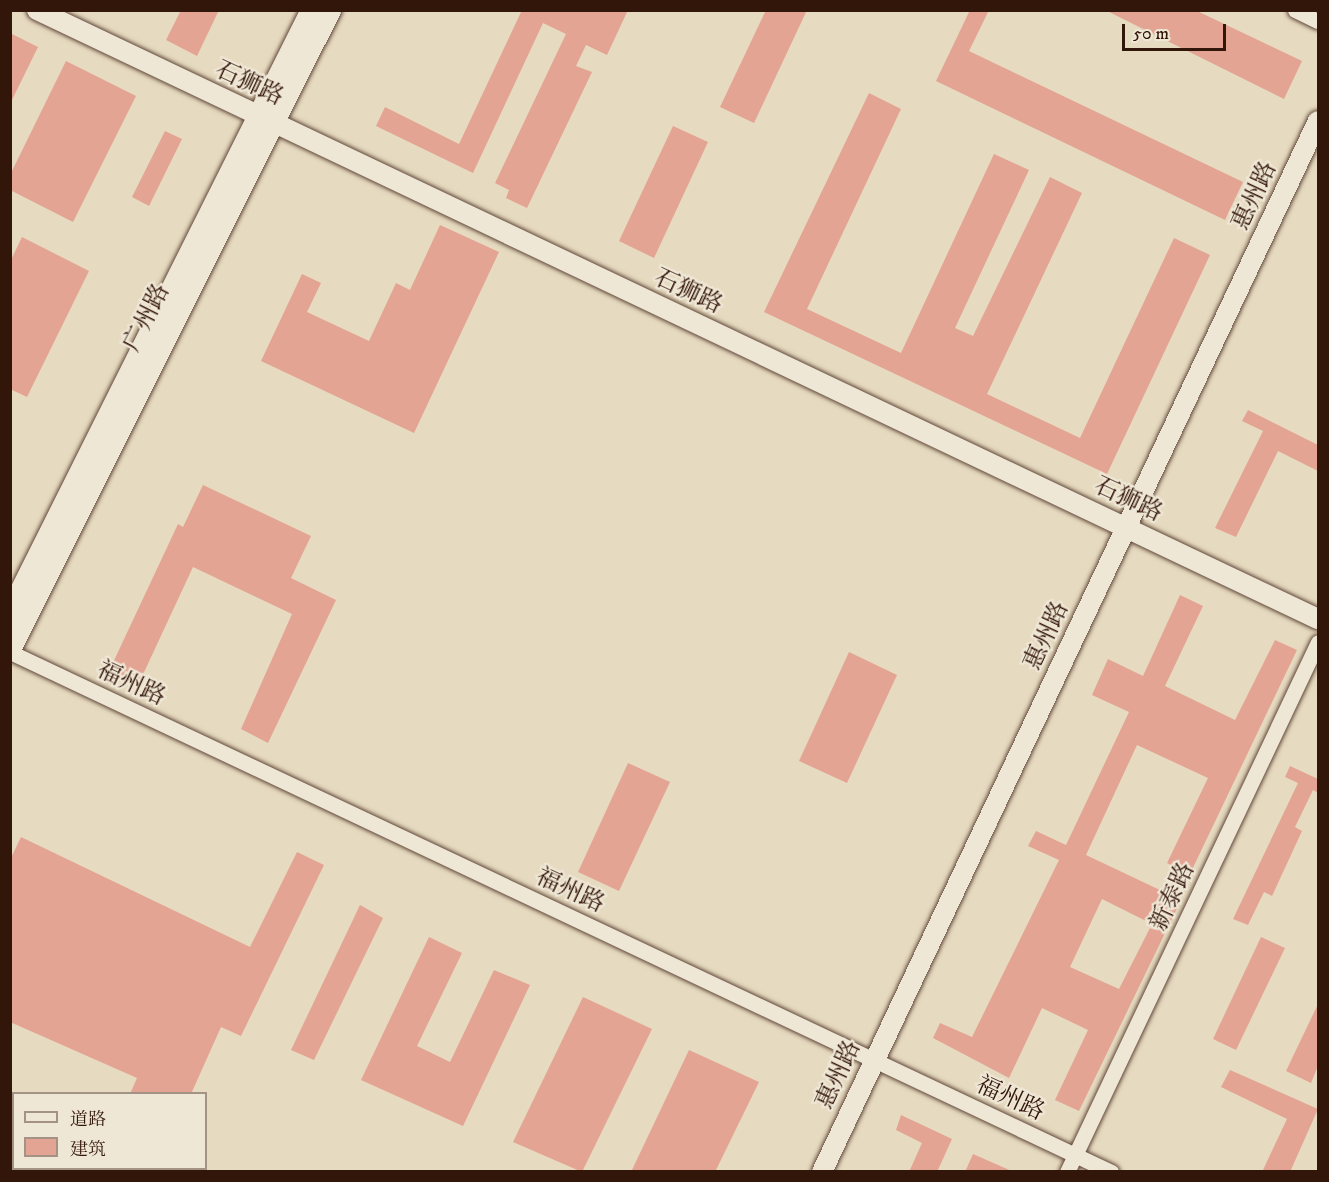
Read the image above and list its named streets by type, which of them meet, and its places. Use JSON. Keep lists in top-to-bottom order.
{
  "streets": {
    "main road": ["广州路"],
    "street": [
      "石狮路",
      "惠州路",
      "福州路",
      "新泰路"
    ]
  },
  "crossings": [
    ["石狮路", "广州路"],
    ["广州路", "福州路"],
    ["福州路", "新泰路"]
  ],
  "legend": ["道路", "建筑"],
  "scale_bar": "50 m"
}
